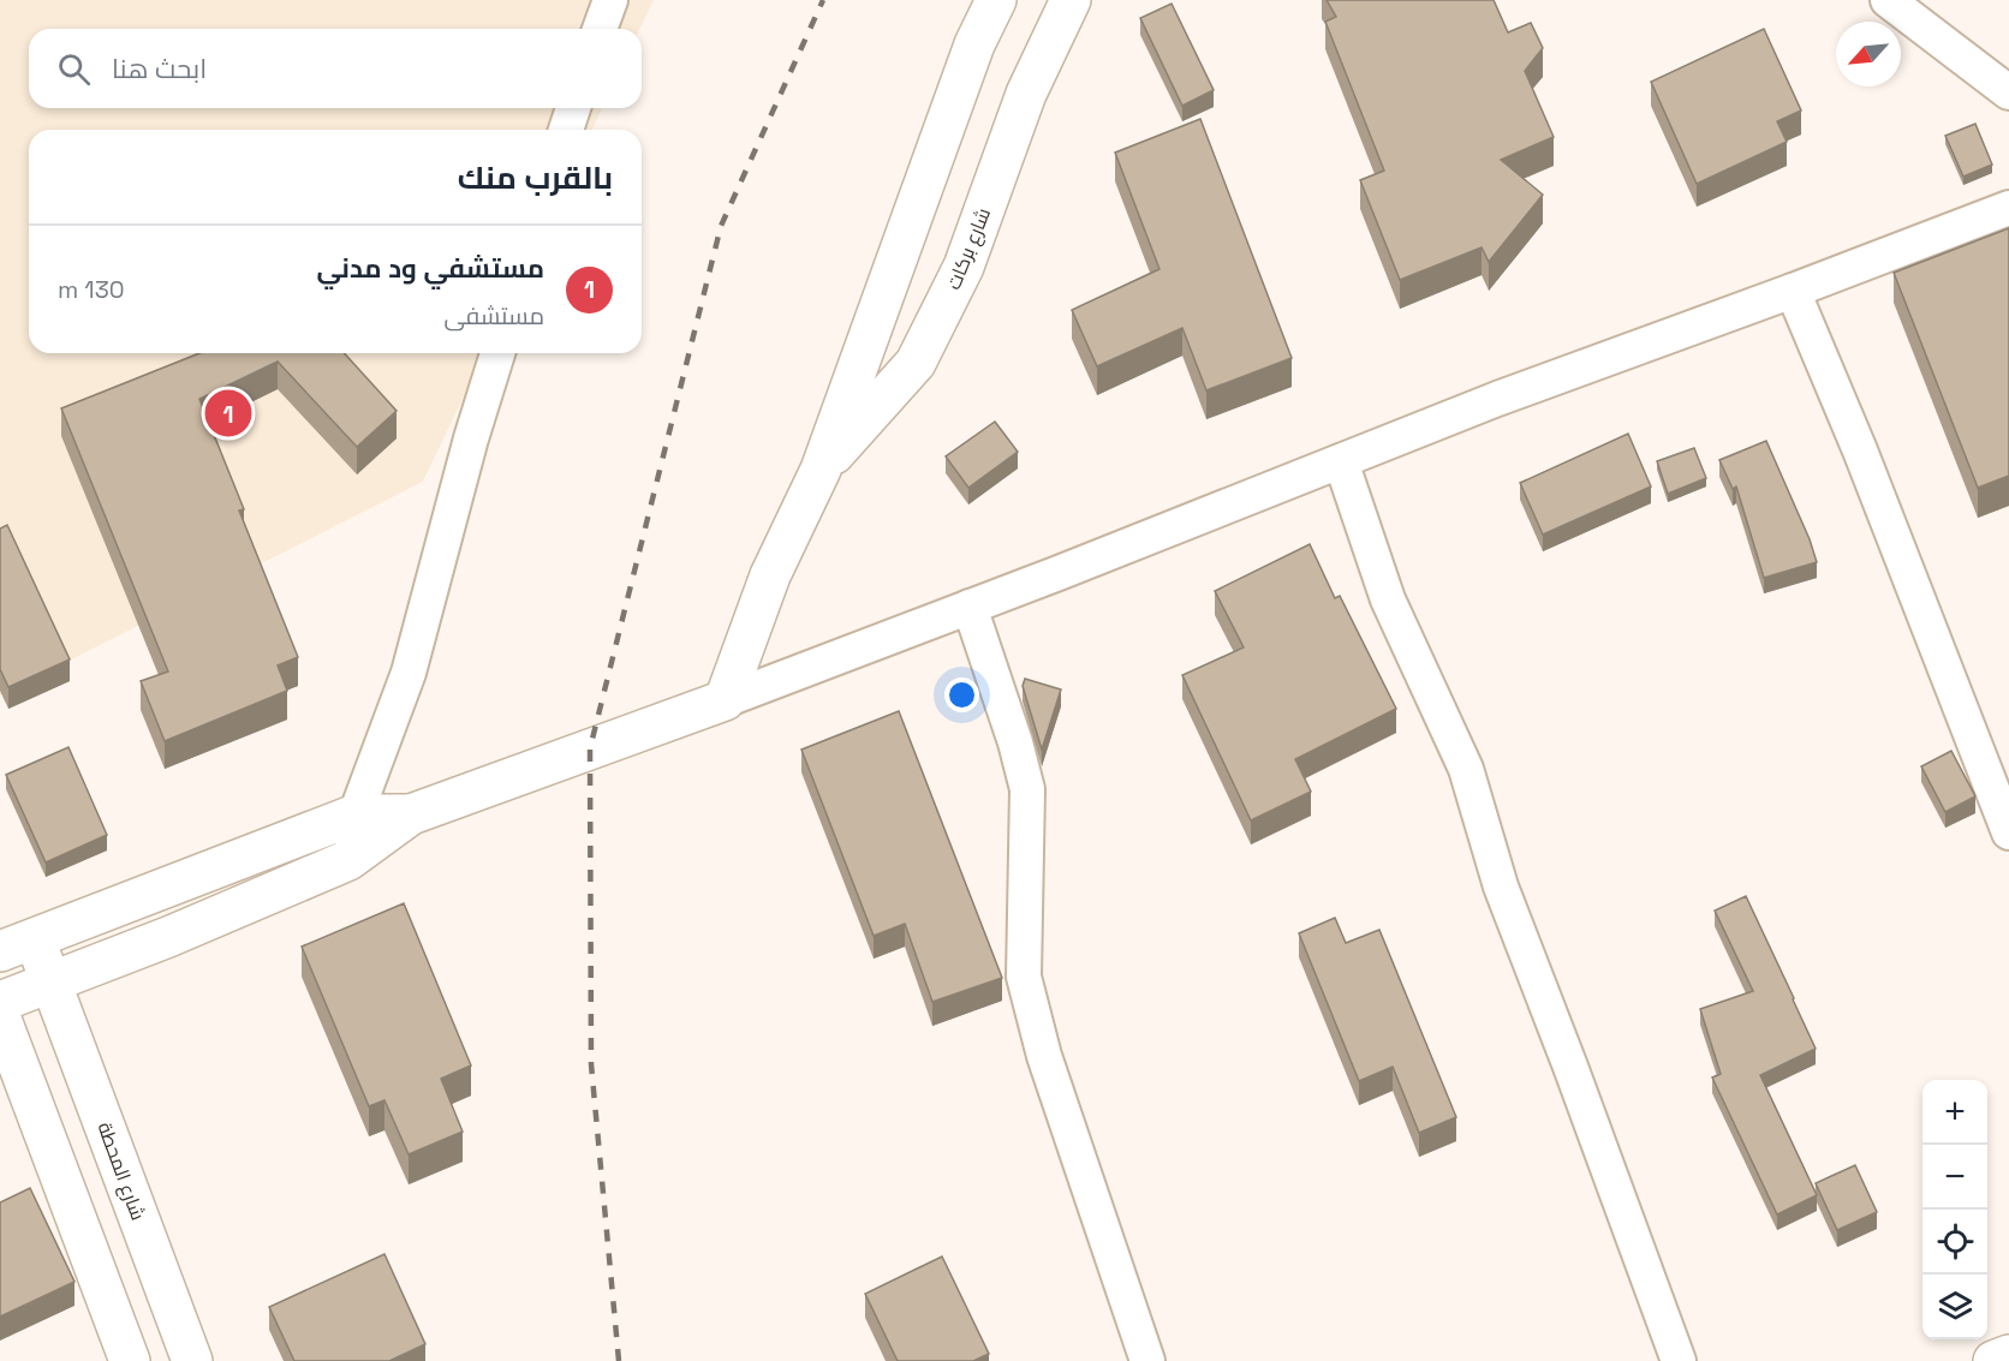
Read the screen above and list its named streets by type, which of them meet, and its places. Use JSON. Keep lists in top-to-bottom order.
{
  "streets": {
    "main road": ["شارع بركات", "شارع المحطة"]
  },
  "north": "bottom left",
  "page": {
    "search": "ابحث هنا",
    "heading": "بالقرب منك",
    "list": [
      {
        "mark": "1",
        "name": "مستشفي ود مدني",
        "note": "مستشفى",
        "value": "130 m"
      }
    ],
    "pins": "1",
    "map_buttons": ["+", "−"]
  }
}
